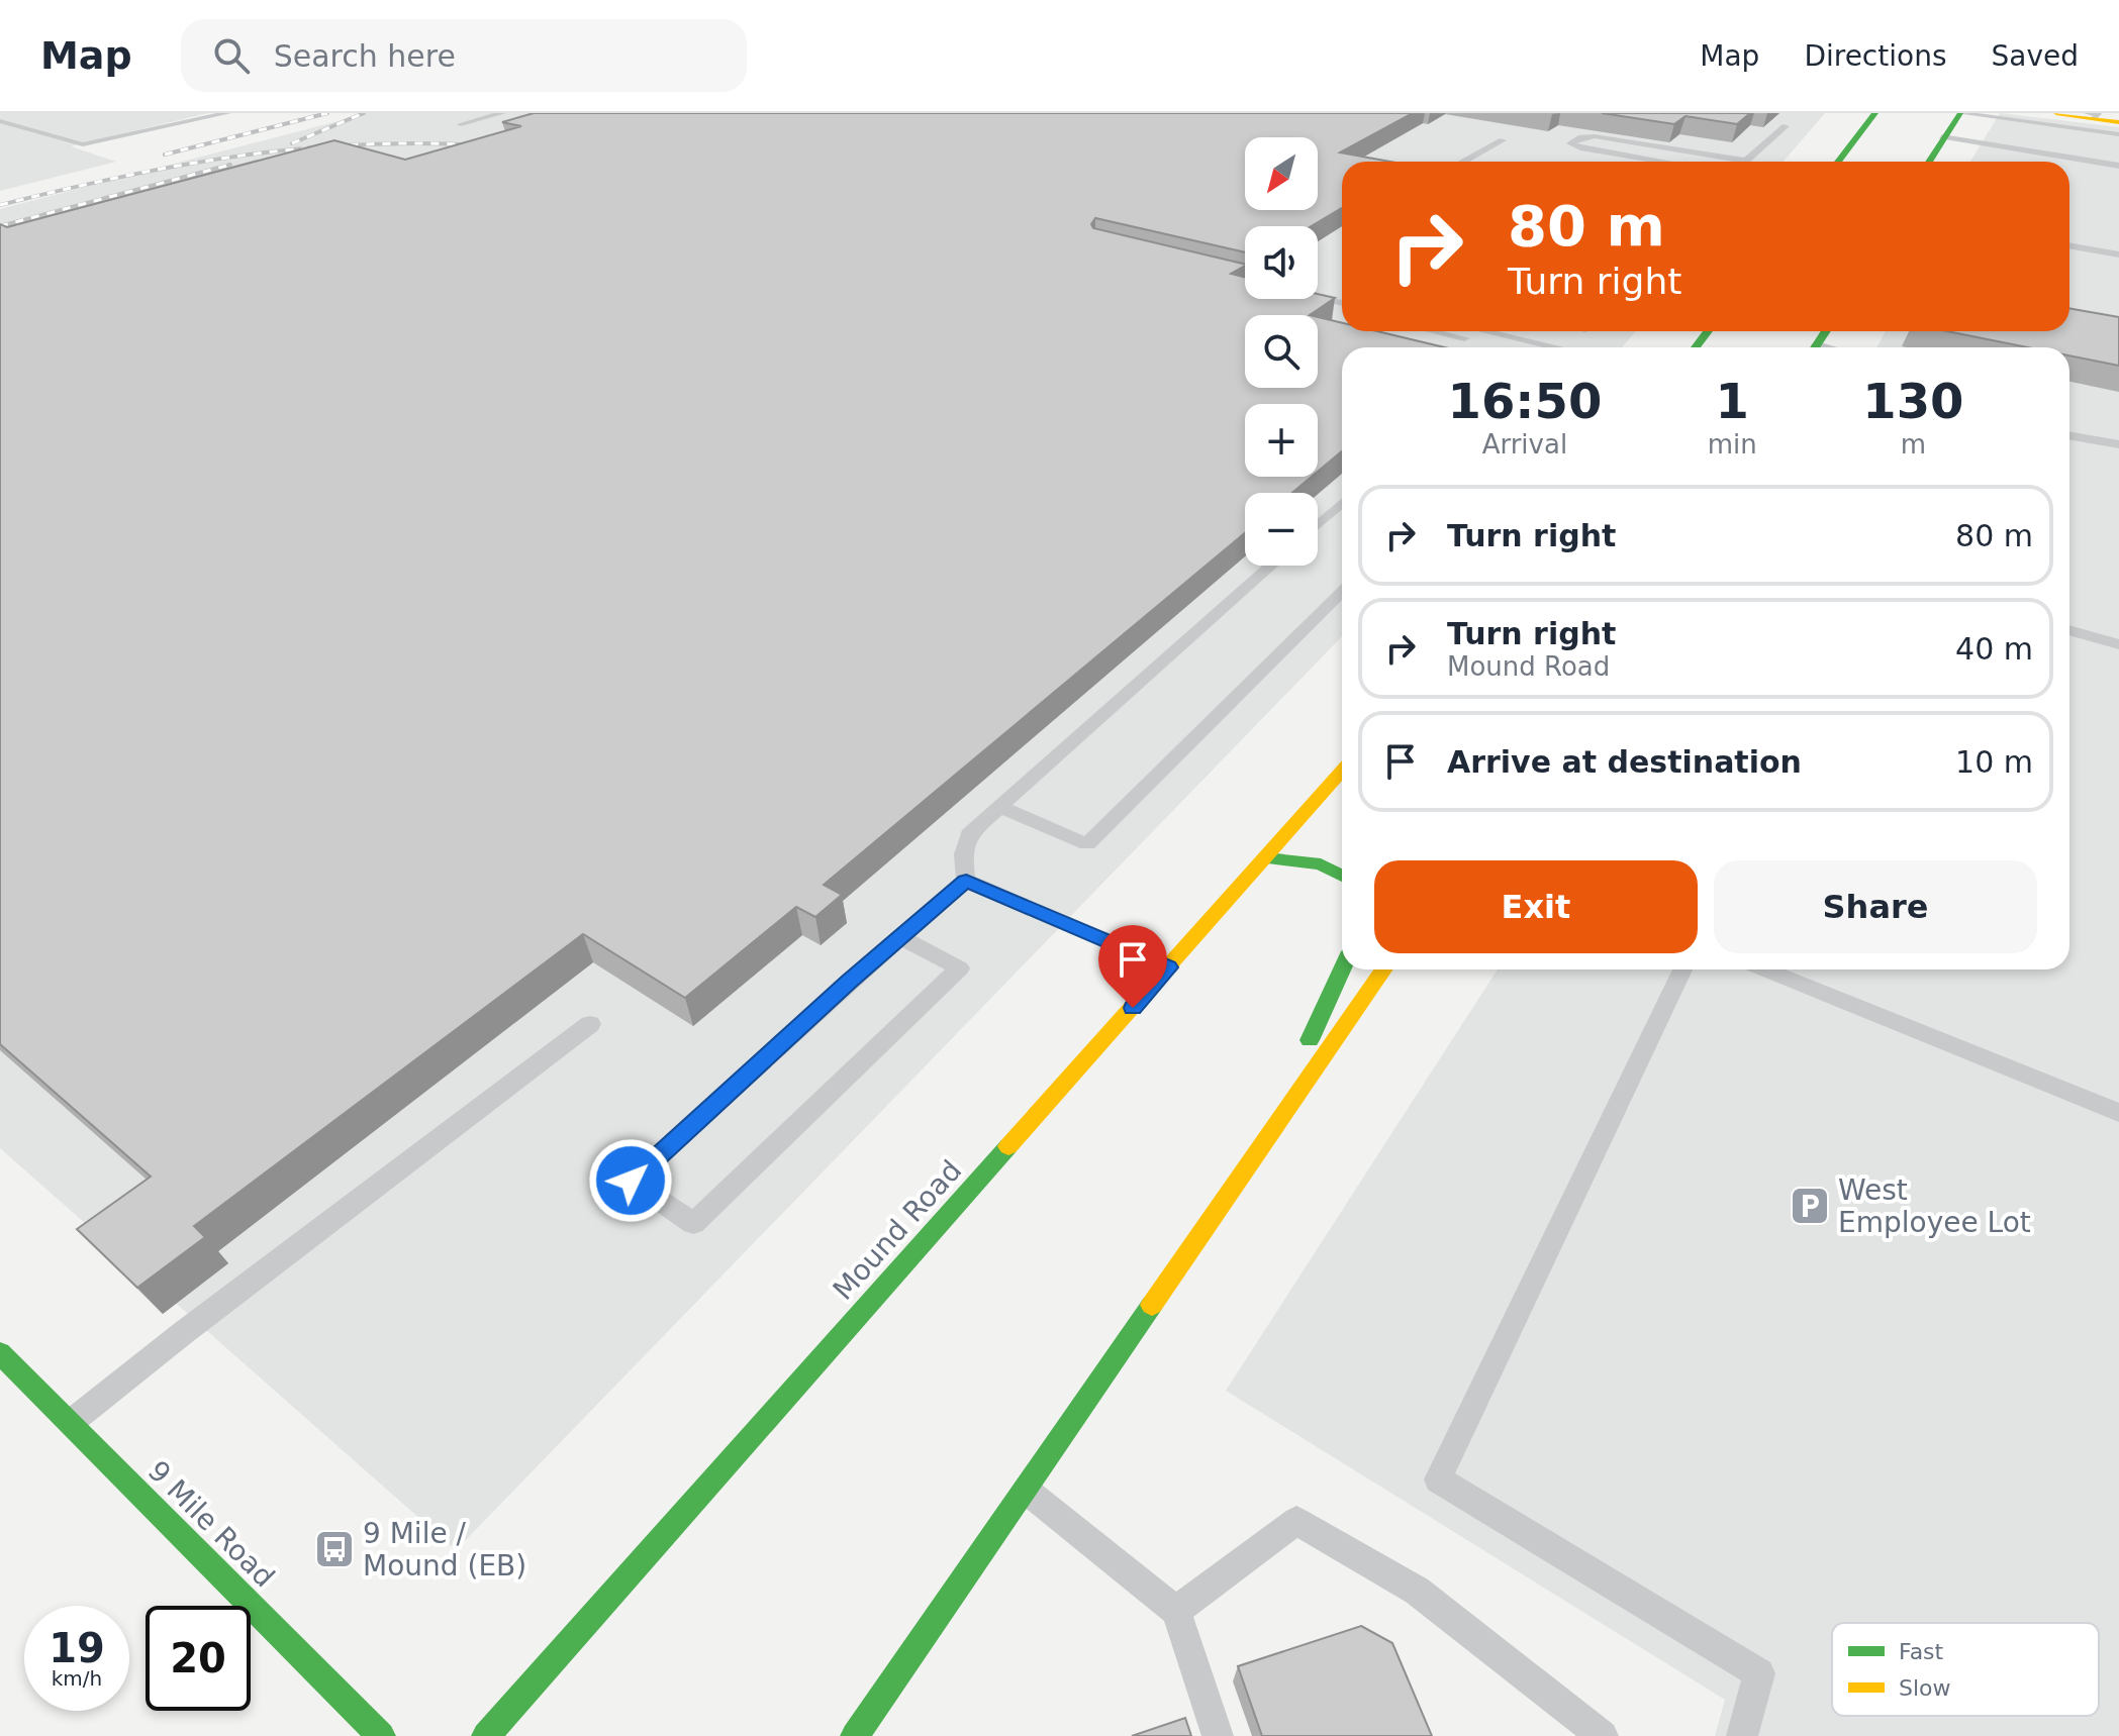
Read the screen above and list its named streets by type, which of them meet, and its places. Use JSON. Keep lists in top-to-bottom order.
{
  "streets": {
    "main road": ["Mound Road", "9 Mile Road"]
  },
  "places": {
    "parking": ["West Employee Lot"],
    "bus stop": ["9 Mile / Mound (EB)"]
  },
  "legend": ["Fast", "Slow"],
  "north": "bottom left",
  "page": {
    "header": "Map",
    "search": "Search here",
    "nav": ["Map", "Directions", "Saved"],
    "map_buttons": ["+", "−"],
    "turn": ["80 m", "Turn right"],
    "eta": [
      "16:50",
      "Arrival",
      "1",
      "min",
      "130",
      "m"
    ],
    "list": [
      {
        "name": "Turn right",
        "value": "80 m"
      },
      {
        "name": "Turn right",
        "note": "Mound Road",
        "value": "40 m"
      },
      {
        "name": "Arrive at destination",
        "value": "10 m"
      }
    ],
    "buttons": ["Exit", "Share"],
    "speed": "19 km/h",
    "limit": "20"
  }
}
